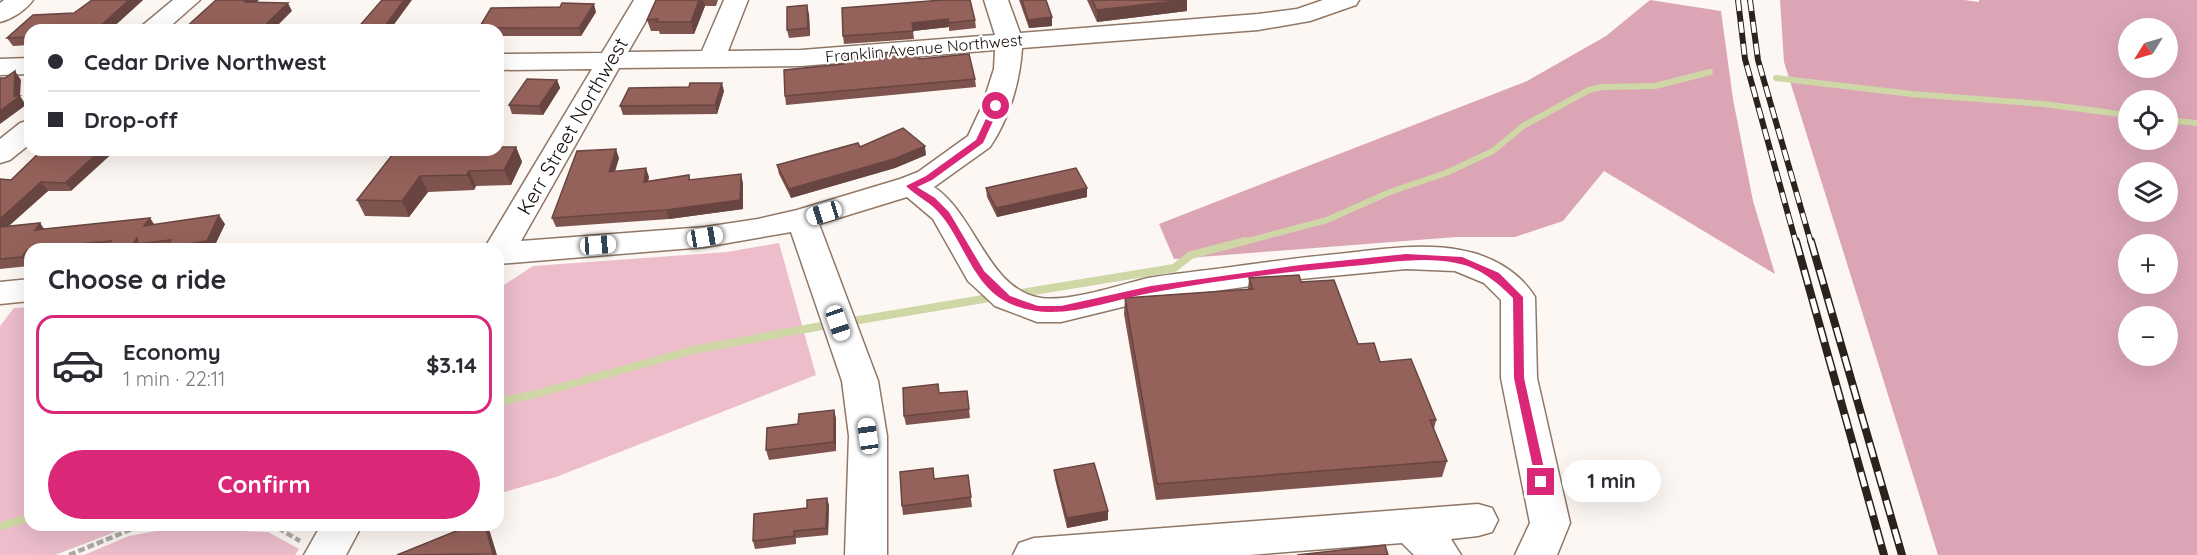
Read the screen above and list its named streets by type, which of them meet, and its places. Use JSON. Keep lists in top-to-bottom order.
{
  "streets": {
    "street": ["Franklin Avenue Northwest", "Kerr Street Northwest"]
  },
  "crossings": [
    ["Franklin Avenue Northwest", "Kerr Street Northwest"]
  ],
  "north": "bottom left",
  "page": {
    "map_buttons": ["+", "−"],
    "banner": ["Cedar Drive Northwest", "Drop-off"],
    "heading": "Choose a ride",
    "list": [
      {
        "name": "Economy",
        "note": "1 min · 22:11",
        "value": "$3.14"
      }
    ],
    "buttons": "Confirm",
    "bubble": "1 min"
  }
}
